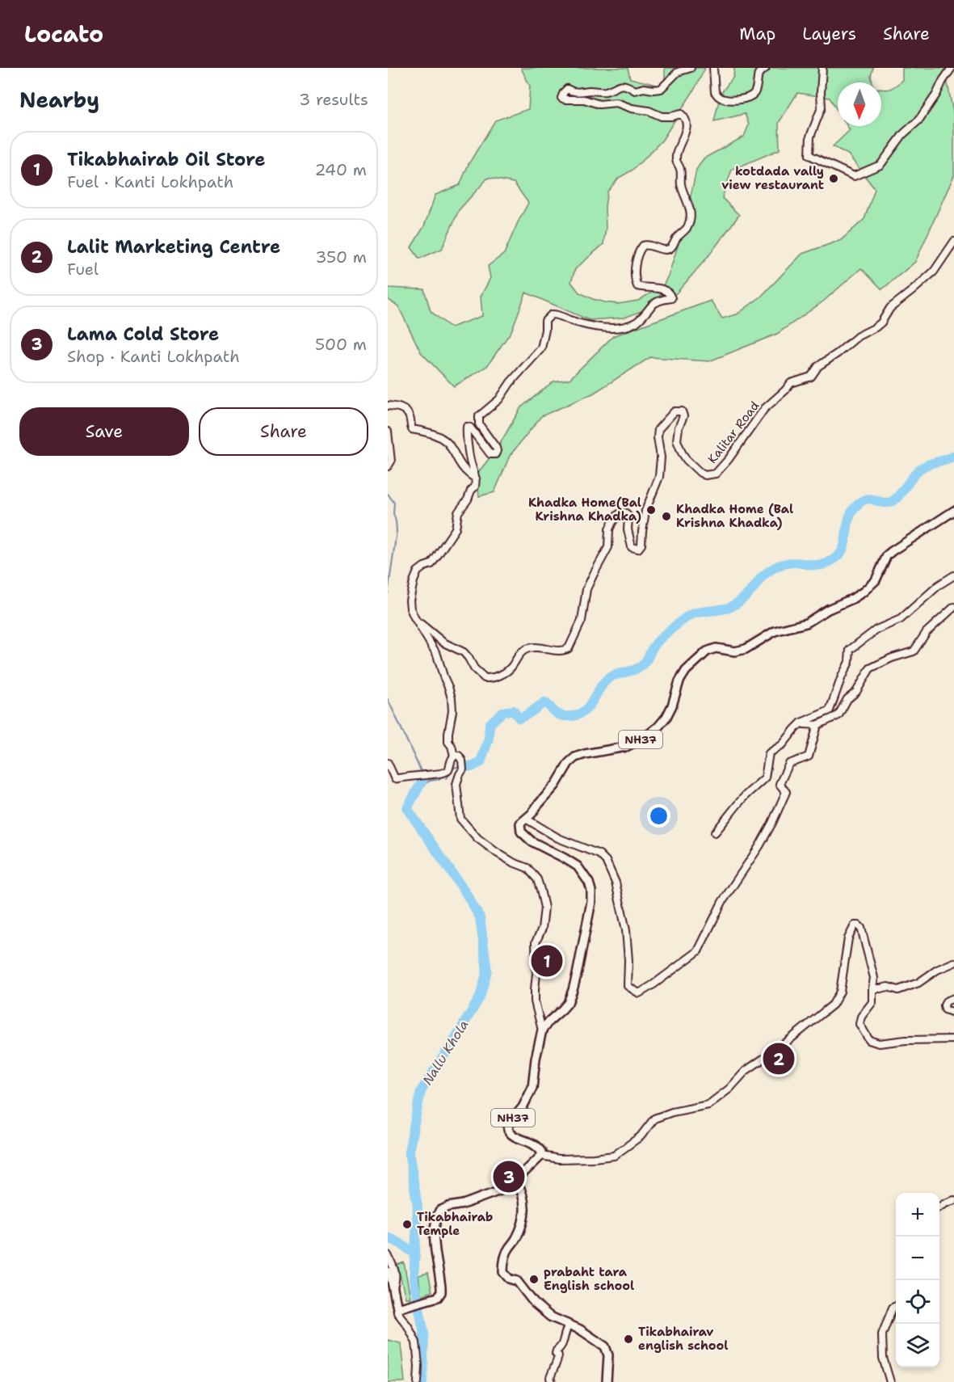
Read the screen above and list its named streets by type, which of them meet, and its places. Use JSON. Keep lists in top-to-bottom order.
{
  "streets": {
    "main road": ["NH37"],
    "street": ["Kalitar Road"]
  },
  "water": ["Nallu Khola"],
  "places": [
    "kotdada vally view restaurant",
    "Khadka Home(Bal Krishna Khadka)",
    "Khadka Home (Bal Krishna Khadka)",
    "Tikabhairab Temple",
    "prabaht tara English school",
    "Tikabhairav english school"
  ],
  "north": "bottom",
  "page": {
    "header": "Locato",
    "nav": ["Map", "Layers", "Share"],
    "heading": ["Nearby", "3 results"],
    "list": [
      {
        "mark": "1",
        "name": "Tikabhairab Oil Store",
        "note": "Fuel · Kanti Lokhpath",
        "value": "240 m"
      },
      {
        "mark": "2",
        "name": "Lalit Marketing Centre",
        "note": "Fuel",
        "value": "350 m"
      },
      {
        "mark": "3",
        "name": "Lama Cold Store",
        "note": "Shop · Kanti Lokhpath",
        "value": "500 m"
      }
    ],
    "buttons": ["Save", "Share"],
    "pins": ["1", "2", "3"],
    "map_buttons": ["+", "−"]
  }
}
